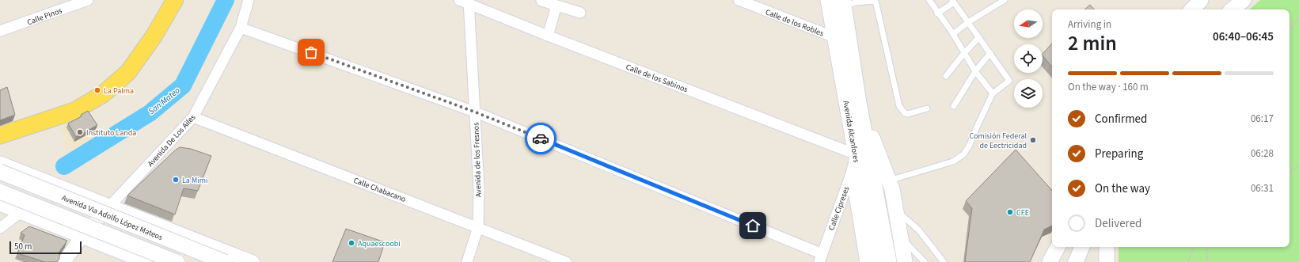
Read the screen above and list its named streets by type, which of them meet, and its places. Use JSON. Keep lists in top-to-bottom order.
{
  "streets": {
    "main road": ["Avenida Alcanfores", "Avenida Via Adolfo López Mateos"],
    "street": [
      "Calle Pinos",
      "Calle de los Robles",
      "Calle de los Sabinos",
      "Avenida De Los Ailes",
      "Avenida de los Fresnos",
      "Calle Chabacano",
      "Calle Cipreses"
    ]
  },
  "crossings": [
    ["Calle de los Robles", "Avenida Alcanfores"],
    ["Calle de los Sabinos", "Avenida Alcanfores"],
    ["Calle de los Sabinos", "Avenida de los Fresnos"],
    ["Calle de los Sabinos", "Calle Cipreses"],
    ["Avenida Alcanfores", "Calle Cipreses"],
    ["Avenida De Los Ailes", "Calle Chabacano"],
    ["Avenida de los Fresnos", "Calle Chabacano"]
  ],
  "water": ["San Mateo"],
  "places": [
    "La Palma",
    "Instituto Landa",
    "Comisión Federal de Eectricidad",
    "La Mimi",
    "CFE",
    "Aquaescoobi"
  ],
  "scale_bar": "50 m",
  "north": "left",
  "page": {
    "heading": ["2 min", "Arriving in", "06:40–06:45"],
    "bar": "On the way · 160 m",
    "list": [
      ["Confirmed", "06:17"],
      ["Preparing", "06:28"],
      ["On the way", "06:31"],
      "Delivered"
    ],
    "scale": "50 m"
  }
}
